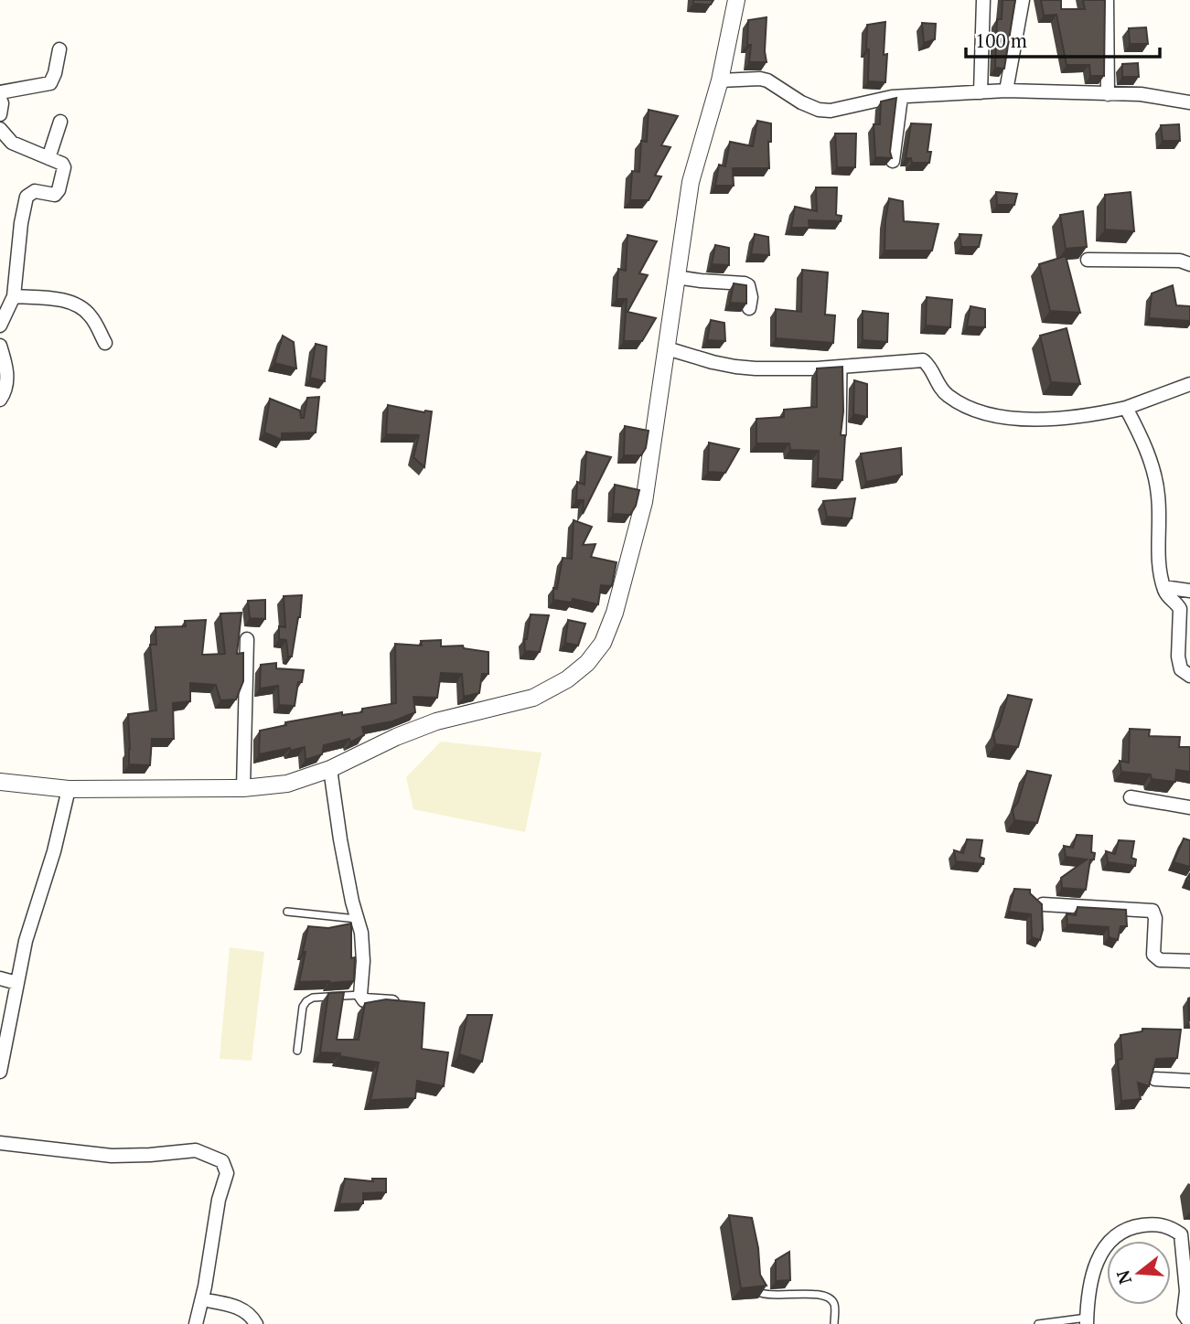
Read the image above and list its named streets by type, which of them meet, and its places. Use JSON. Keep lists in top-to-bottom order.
{
  "scale_bar": "100 m",
  "north": "left"
}
